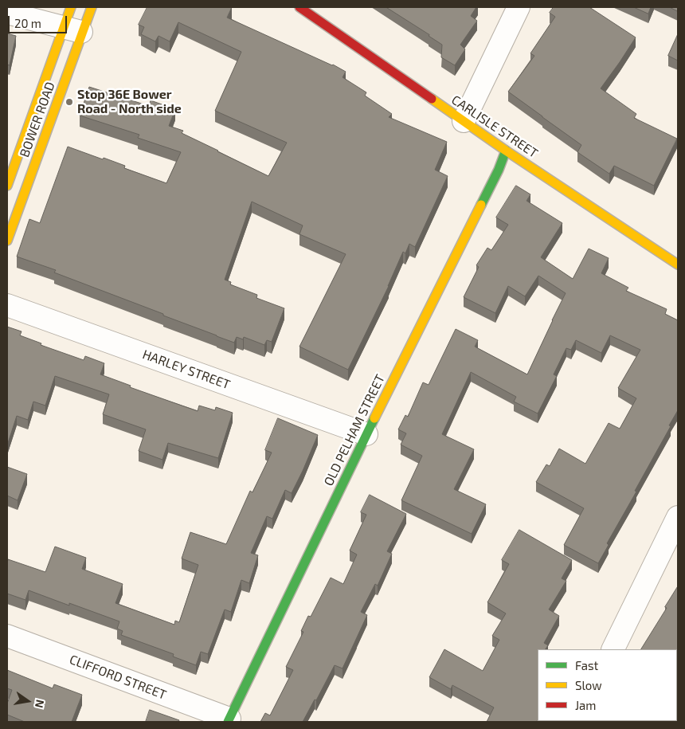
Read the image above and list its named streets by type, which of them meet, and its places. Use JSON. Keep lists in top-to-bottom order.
{
  "streets": {
    "street": [
      "BOWER ROAD",
      "CARLISLE STREET",
      "HARLEY STREET",
      "OLD PELHAM STREET",
      "CLIFFORD STREET"
    ]
  },
  "crossings": [
    ["CARLISLE STREET", "OLD PELHAM STREET"],
    ["HARLEY STREET", "OLD PELHAM STREET"],
    ["OLD PELHAM STREET", "CLIFFORD STREET"]
  ],
  "places": ["Stop 36E Bower Road - North side"],
  "legend": ["Fast", "Slow", "Jam"],
  "scale_bar": "20 m",
  "north": "right"
}
